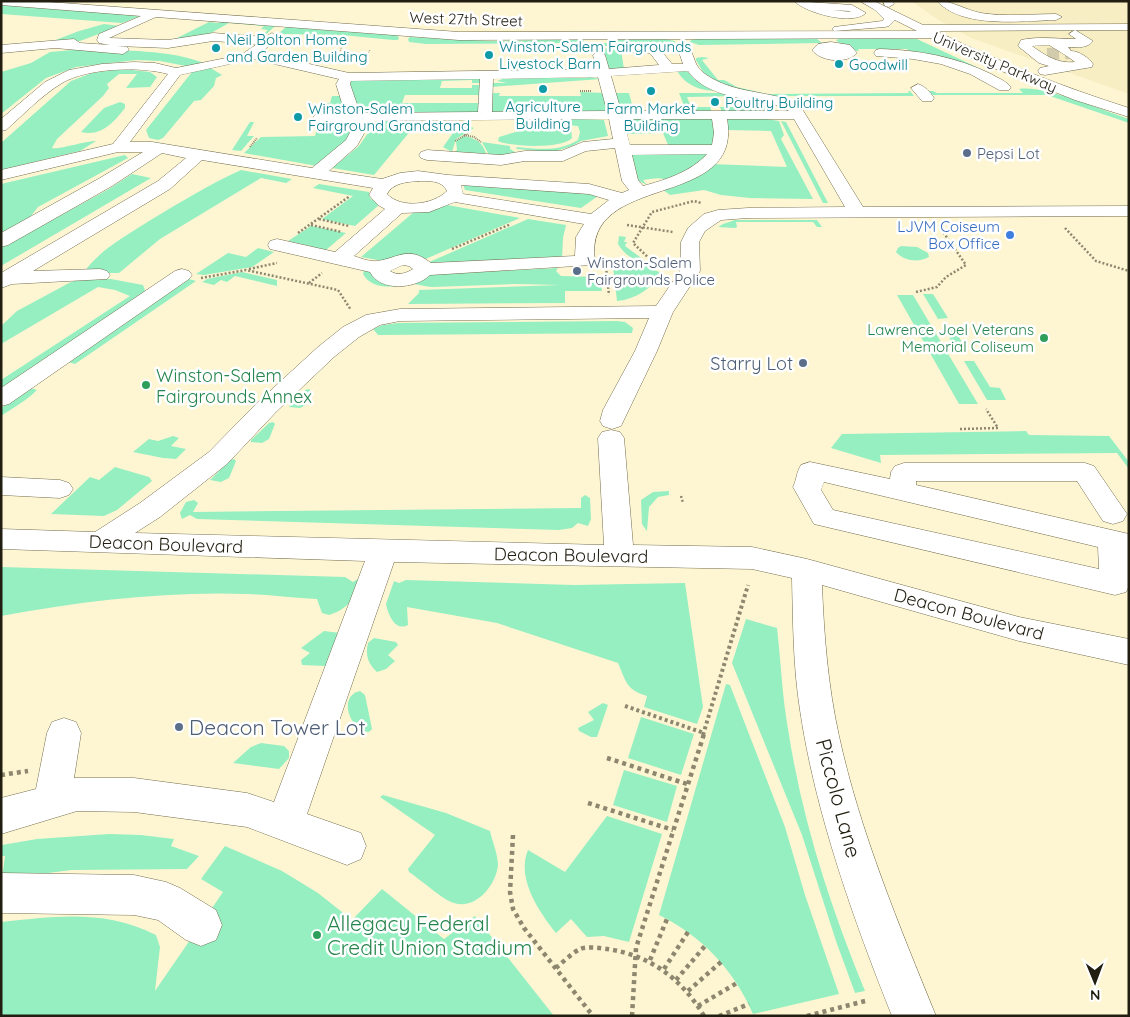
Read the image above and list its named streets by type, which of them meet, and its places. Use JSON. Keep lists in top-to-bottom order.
{
  "streets": {
    "street": [
      "West 27th Street",
      "University Parkway",
      "Deacon Boulevard",
      "Piccolo Lane"
    ]
  },
  "crossings": [
    ["West 27th Street", "University Parkway"],
    ["Deacon Boulevard", "Piccolo Lane"]
  ],
  "places": [
    "Neil Bolton Home and Garden Building",
    "Winston-Salem Fairgrounds Livestock Barn",
    "Goodwill",
    "Agriculture Building",
    "Farm Market Building",
    "Poultry Building",
    "Winston-Salem Fairground Grandstand",
    "Pepsi Lot",
    "LJVM Coiseum Box Office",
    "Winston-Salem Fairgrounds Police",
    "Lawrence Joel Veterans Memorial Coliseum",
    "Starry Lot",
    "Winston-Salem Fairgrounds Annex",
    "Deacon Tower Lot",
    "Allegacy Federal Credit Union Stadium"
  ],
  "north": "bottom"
}
